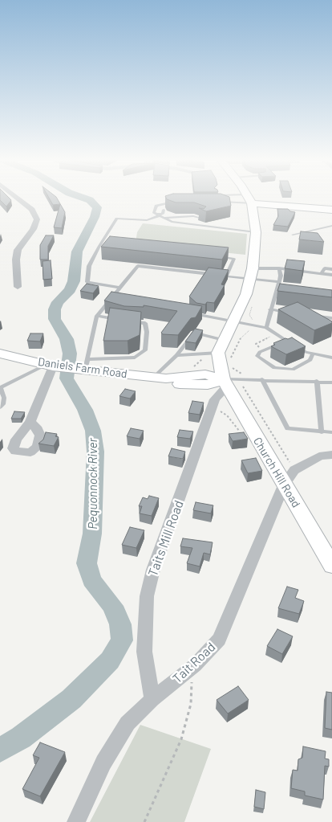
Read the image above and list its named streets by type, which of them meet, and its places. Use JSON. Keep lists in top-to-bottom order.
{
  "streets": {
    "main road": ["Daniels Farm Road", "Church Hill Road"],
    "street": ["Taits Mill Road", "Tait Road"]
  },
  "crossings": [
    ["Daniels Farm Road", "Church Hill Road"],
    ["Daniels Farm Road", "Taits Mill Road"],
    ["Church Hill Road", "Taits Mill Road"],
    ["Church Hill Road", "Tait Road"],
    ["Taits Mill Road", "Tait Road"]
  ],
  "water": ["Pequonnock River"]
}
